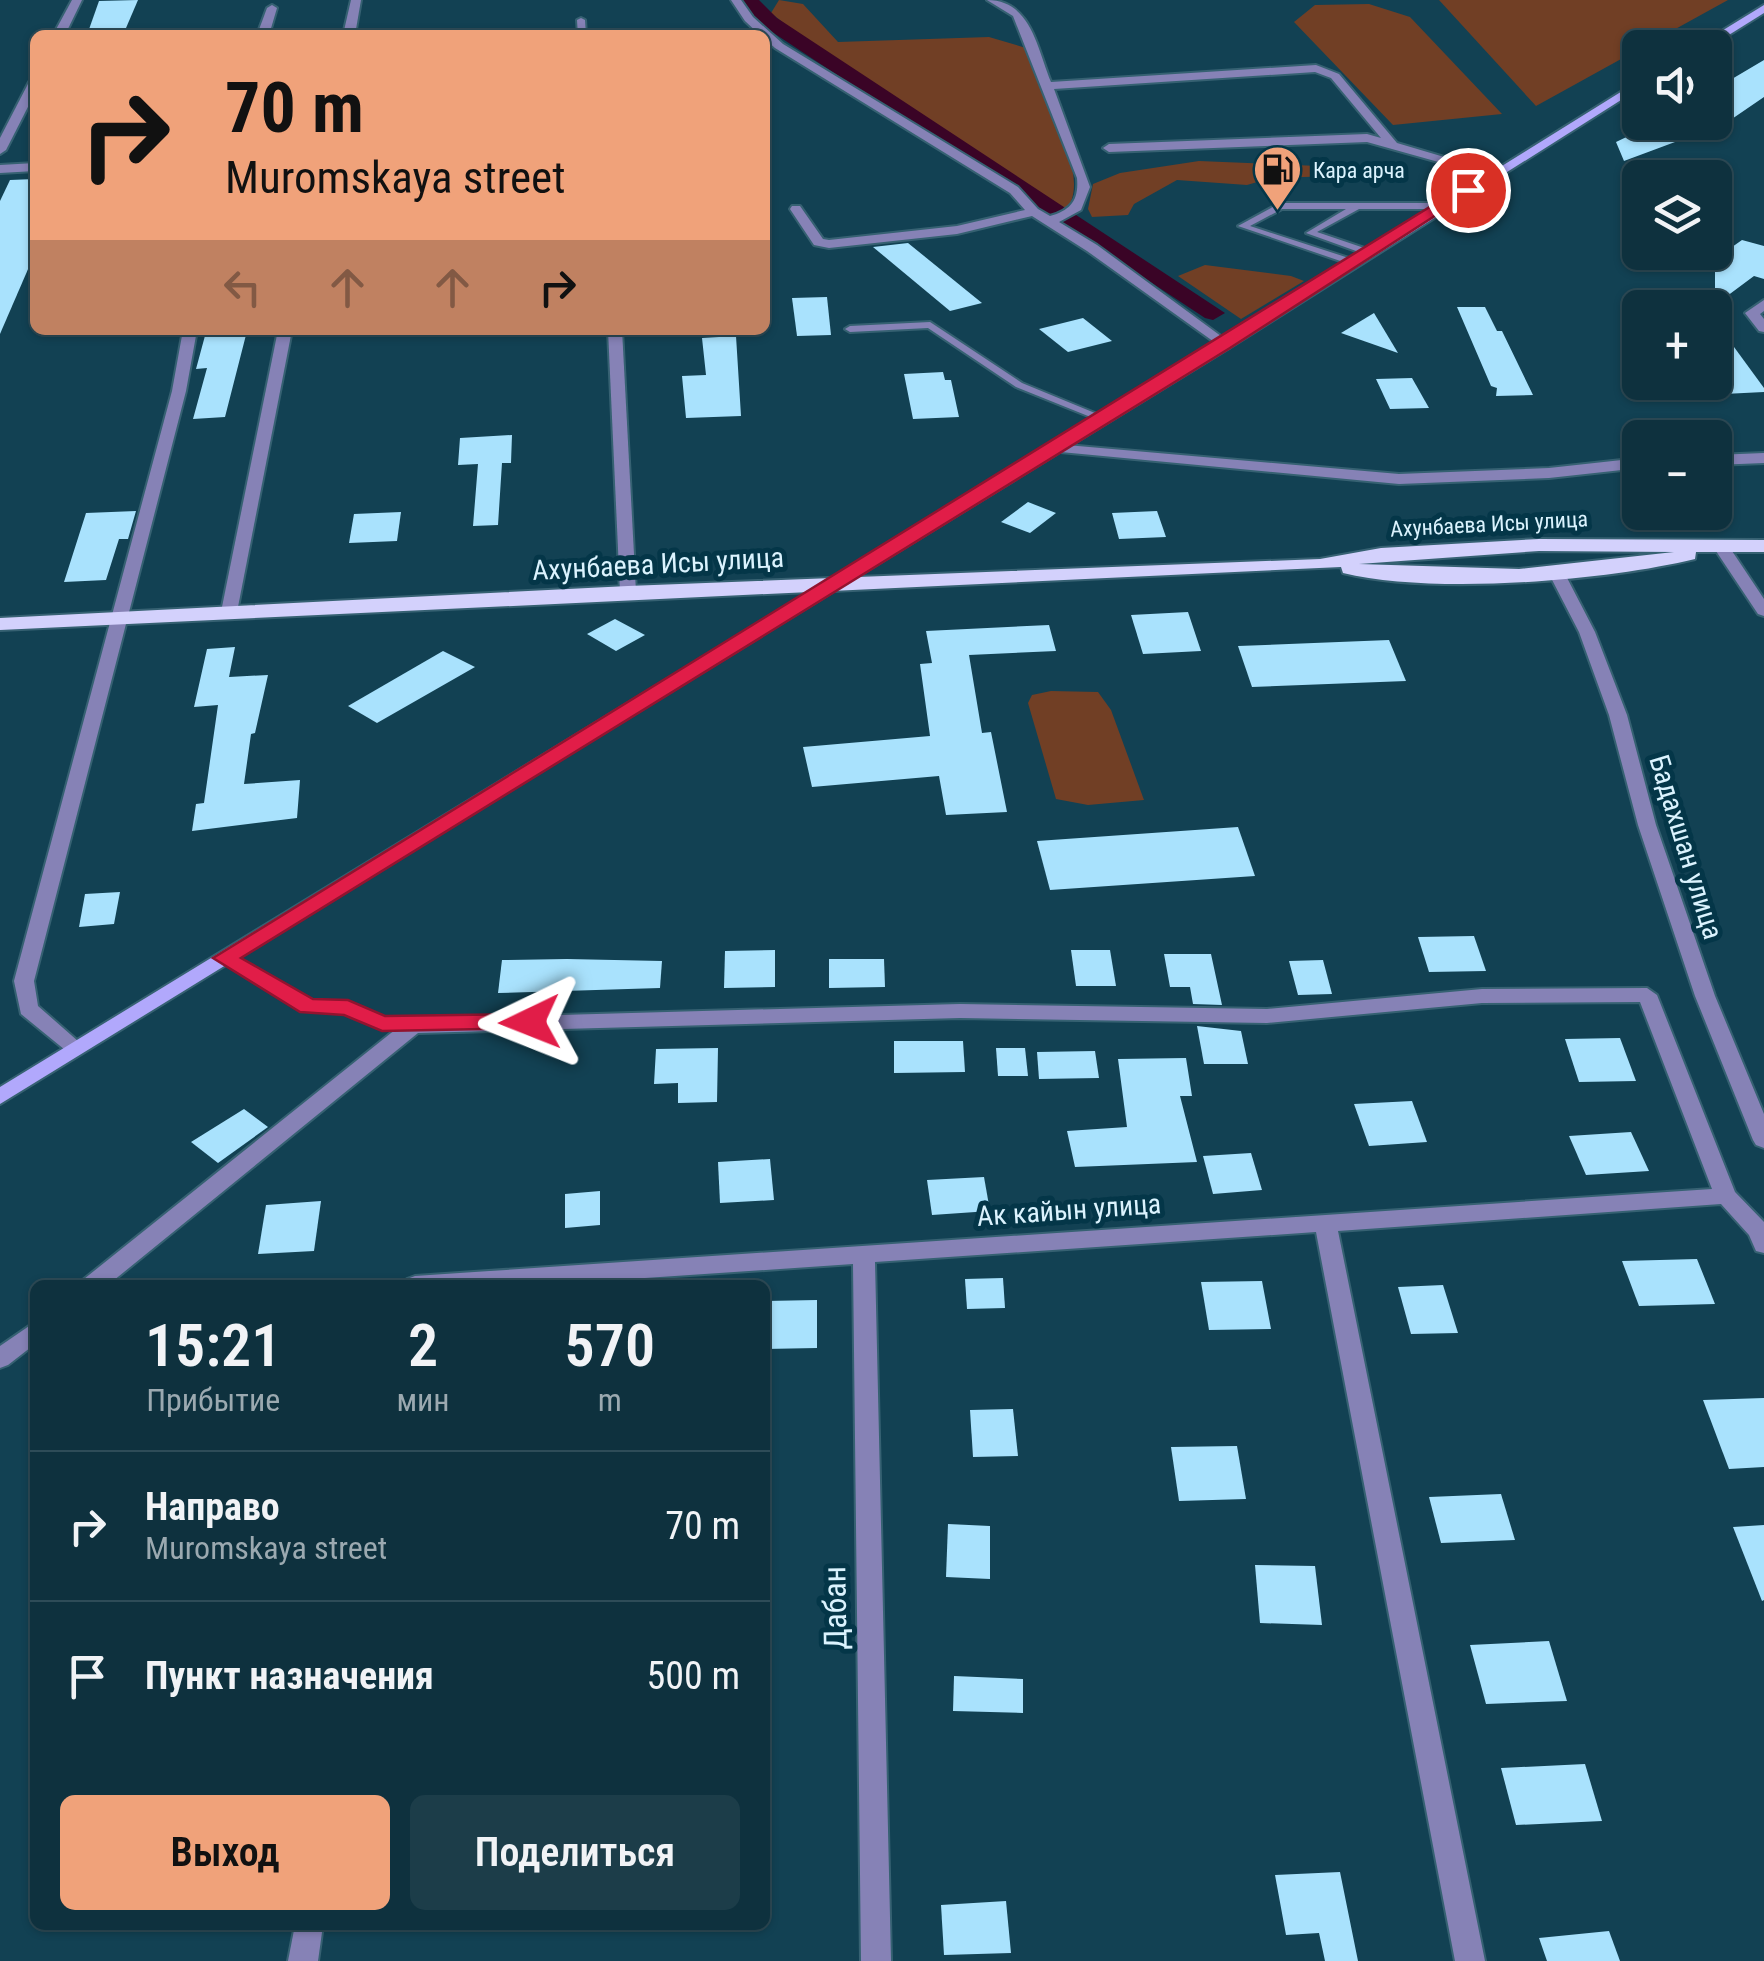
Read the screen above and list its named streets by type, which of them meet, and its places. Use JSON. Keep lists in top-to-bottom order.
{
  "streets": {
    "main road": ["Ахунбаева Исы улица"],
    "street": ["Бадахшан улица", "Ак кайын улица", "Дабан"]
  },
  "crossings": [
    ["Ахунбаева Исы улица", "Бадахшан улица"],
    ["Ак кайын улица", "Дабан"]
  ],
  "places": {
    "fuel station": ["Кара арча"]
  },
  "page": {
    "map_buttons": ["+", "−"],
    "turn": ["70 m", "Muromskaya street"],
    "eta": [
      "15:21",
      "Прибытие",
      "2",
      "мин",
      "570",
      "m"
    ],
    "list": [
      {
        "name": "Направо",
        "note": "Muromskaya street",
        "value": "70 m"
      },
      {
        "name": "Пункт назначения",
        "value": "500 m"
      }
    ],
    "buttons": ["Выход", "Поделиться"]
  }
}
